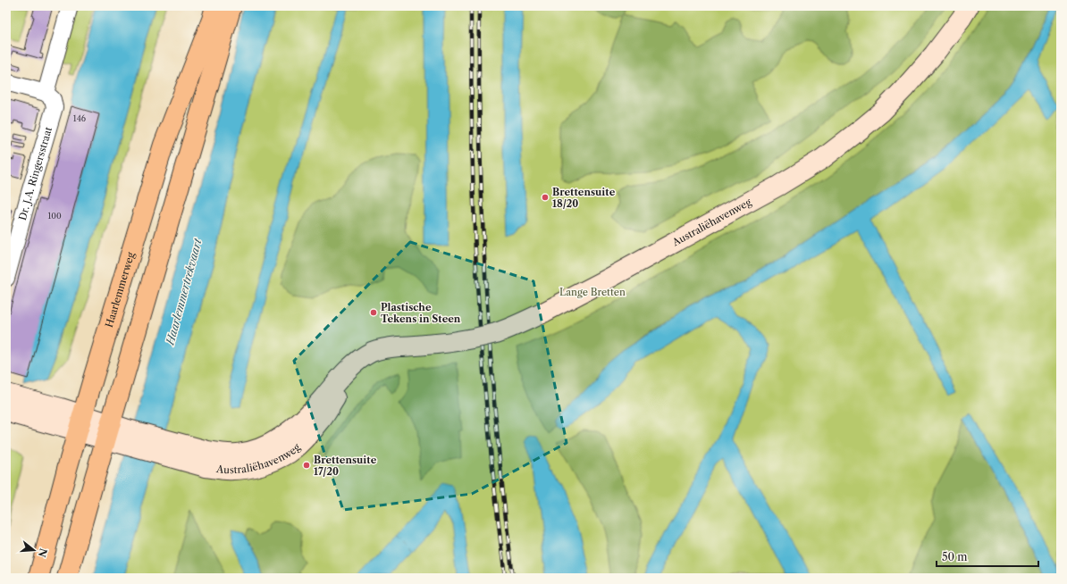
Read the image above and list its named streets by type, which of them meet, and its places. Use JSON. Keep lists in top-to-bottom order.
{
  "streets": {
    "main road": ["Haarlemmerweg"],
    "street": ["Dr. J.A. Ringersstraat", "Australiëhavenweg"]
  },
  "crossings": [
    ["Australiëhavenweg", "Haarlemmerweg"]
  ],
  "water": ["Haarlemmertrekvaart"],
  "parks": ["Lange Bretten"],
  "places": ["Brettensuite 18/20", "Plastische Tekens in Steen", "Brettensuite 17/20"],
  "house_numbers": ["146", "100"],
  "scale_bar": "50 m",
  "north": "right"
}
